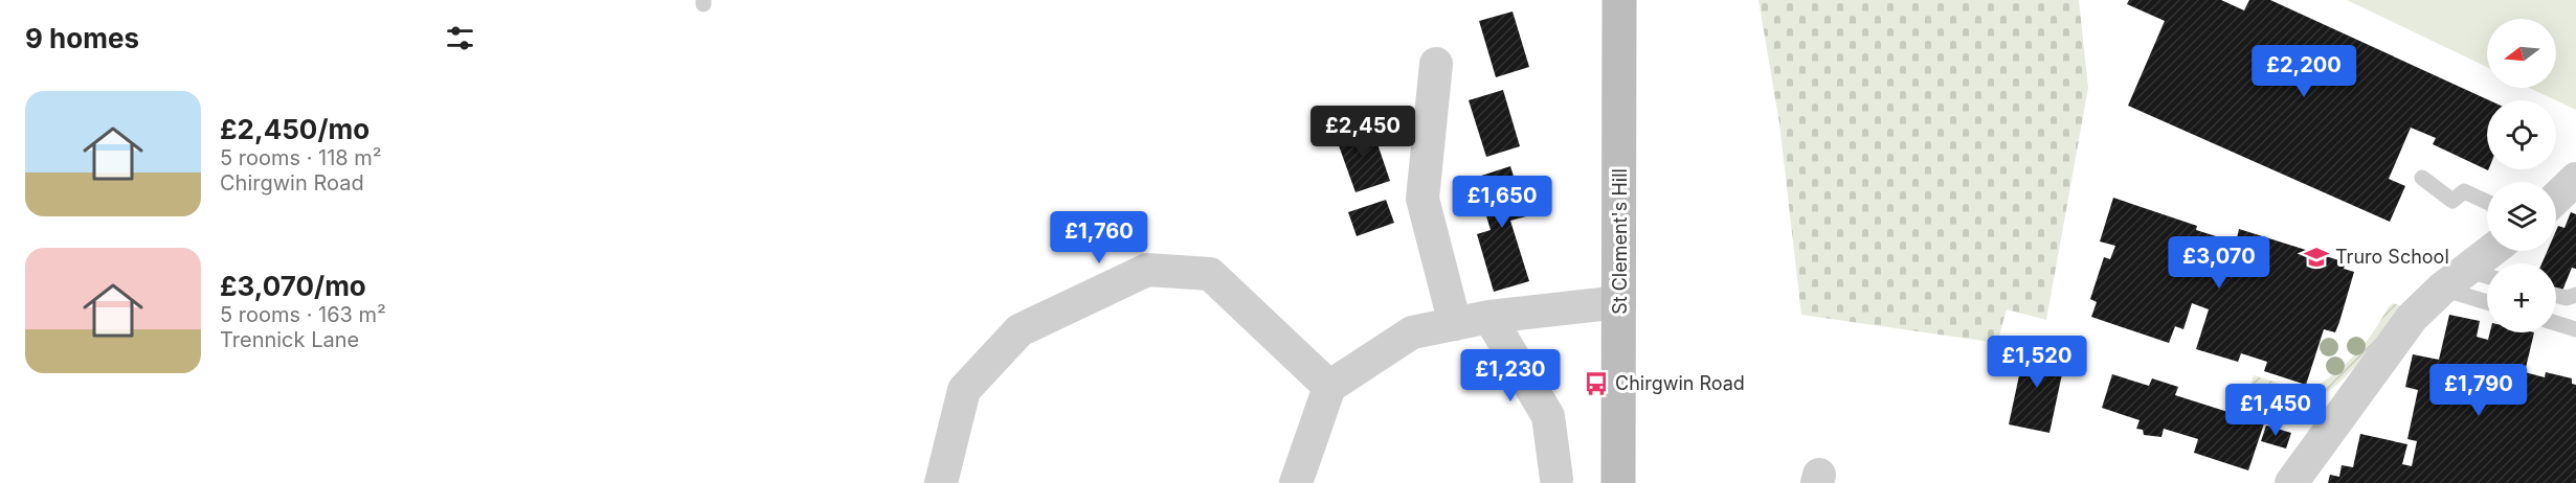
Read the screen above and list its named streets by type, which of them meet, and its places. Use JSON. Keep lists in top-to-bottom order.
{
  "streets": {
    "street": ["St Clement's Hill"]
  },
  "places": {
    "school or university": ["Truro School"],
    "bus stop": ["Chirgwin Road"]
  },
  "north": "left",
  "page": {
    "heading": "9 homes",
    "map_buttons": "+",
    "price": [
      "£2,200",
      "£2,450",
      "£1,650",
      "£1,760",
      "£3,070",
      "£1,520",
      "£1,230",
      "£1,790",
      "£1,450"
    ],
    "list": [
      {
        "name": "£2,450/mo",
        "note": "5 rooms · 118 m² · Chirgwin Road"
      },
      {
        "name": "£3,070/mo",
        "note": "5 rooms · 163 m² · Trennick Lane"
      }
    ]
  }
}
